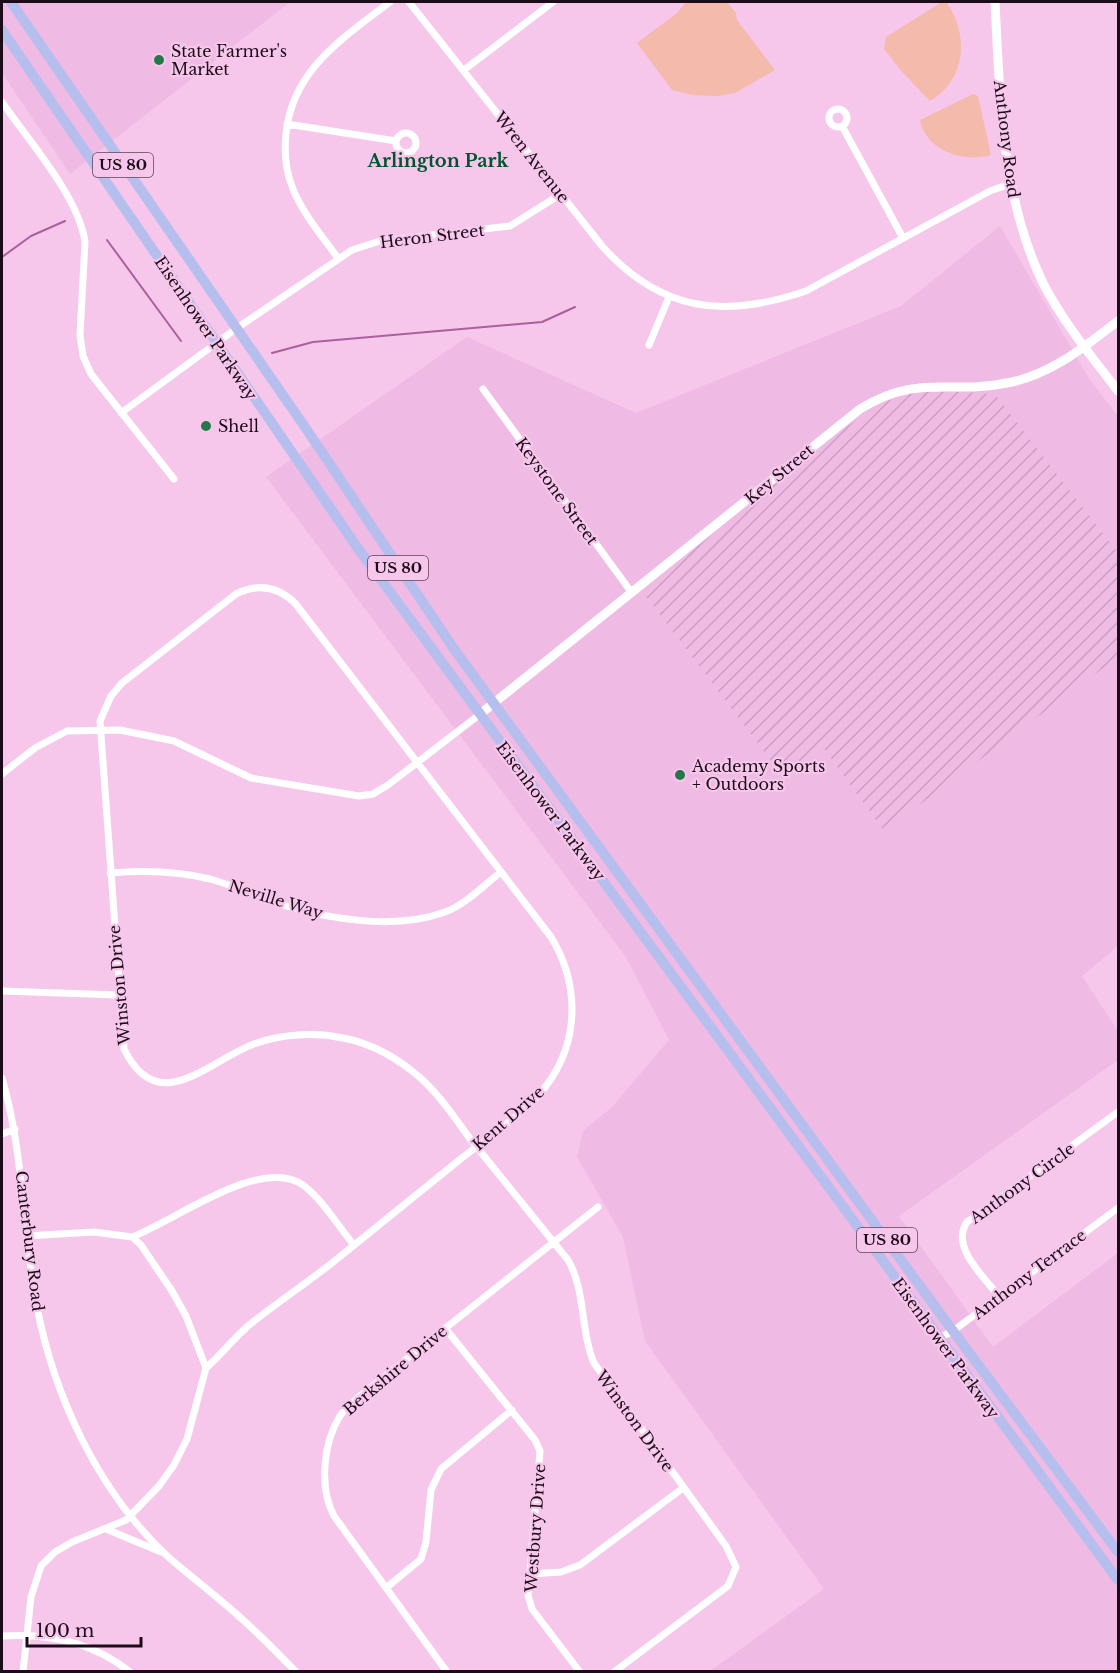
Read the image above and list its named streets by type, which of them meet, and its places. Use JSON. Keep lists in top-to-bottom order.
{
  "streets": {
    "main road": ["US 80", "Eisenhower Parkway"],
    "street": [
      "Anthony Road",
      "Wren Avenue",
      "Heron Street",
      "Key Street",
      "Keystone Street",
      "Neville Way",
      "Winston Drive",
      "Kent Drive",
      "Anthony Circle",
      "Canterbury Road",
      "Anthony Terrace",
      "Berkshire Drive",
      "Westbury Drive"
    ]
  },
  "crossings": [
    ["Anthony Road", "Wren Avenue"],
    ["Anthony Road", "Key Street"],
    ["Wren Avenue", "Heron Street"],
    ["Heron Street", "Eisenhower Parkway"],
    ["Eisenhower Parkway", "Key Street"],
    ["Eisenhower Parkway", "Anthony Terrace"],
    ["Key Street", "Keystone Street"],
    ["Neville Way", "Winston Drive"],
    ["Neville Way", "Kent Drive"],
    ["Winston Drive", "Kent Drive"],
    ["Winston Drive", "Berkshire Drive"],
    ["Anthony Circle", "Anthony Terrace"],
    ["Berkshire Drive", "Westbury Drive"]
  ],
  "districts": ["Arlington Park"],
  "places": ["State Farmer's Market", "Shell", "Academy Sports + Outdoors"],
  "scale_bar": "100 m"
}
